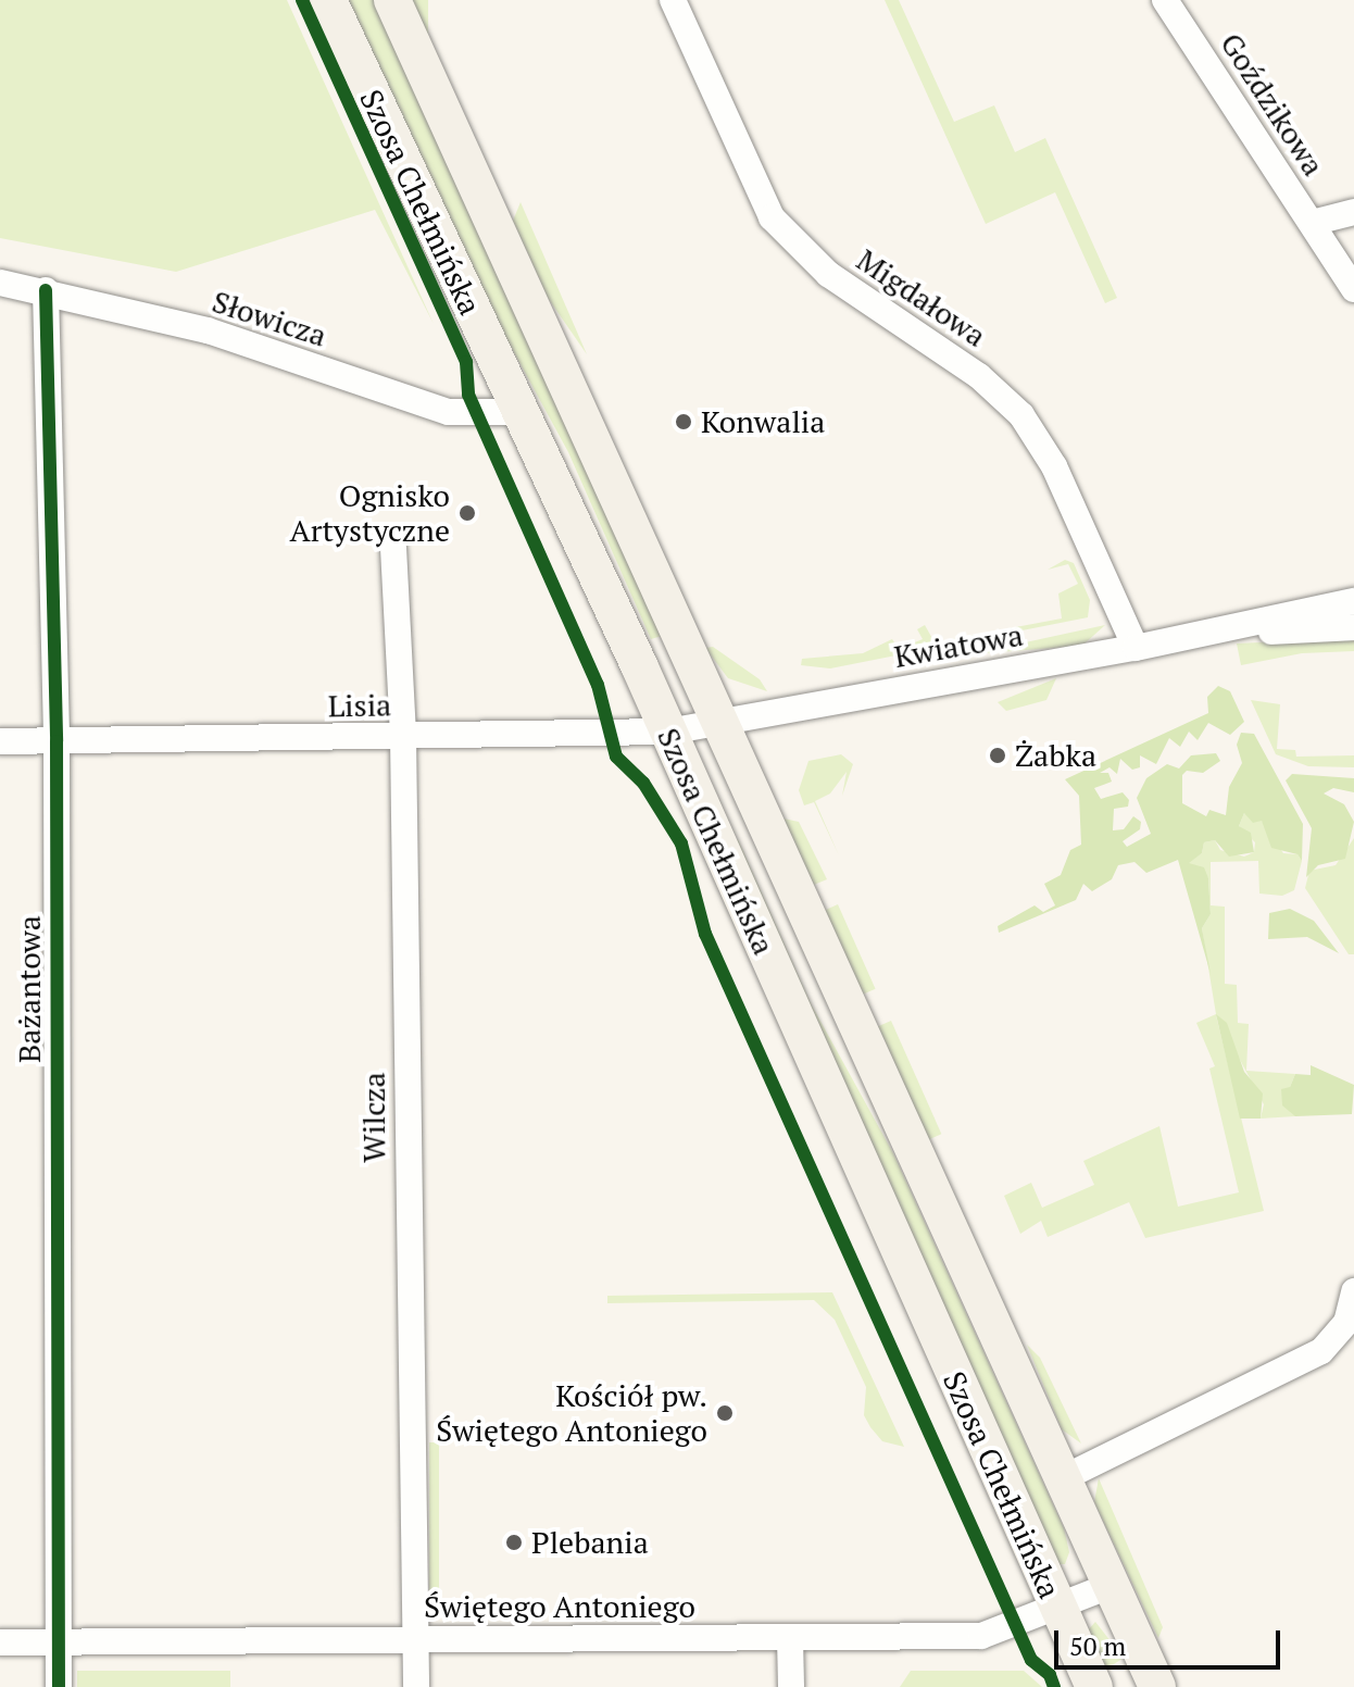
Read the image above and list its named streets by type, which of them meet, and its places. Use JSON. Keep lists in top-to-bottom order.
{
  "streets": {
    "main road": ["Szosa Chełmińska"],
    "street": [
      "Goździkowa",
      "Migdałowa",
      "Słowicza",
      "Kwiatowa",
      "Lisia",
      "Bażantowa",
      "Wilcza",
      "Świętego Antoniego"
    ]
  },
  "crossings": [
    ["Szosa Chełmińska", "Słowicza"],
    ["Szosa Chełmińska", "Kwiatowa"],
    ["Szosa Chełmińska", "Lisia"],
    ["Szosa Chełmińska", "Świętego Antoniego"],
    ["Migdałowa", "Kwiatowa"],
    ["Słowicza", "Bażantowa"],
    ["Kwiatowa", "Lisia"],
    ["Lisia", "Bażantowa"],
    ["Lisia", "Wilcza"],
    ["Bażantowa", "Świętego Antoniego"],
    ["Wilcza", "Świętego Antoniego"]
  ],
  "places": [
    "Konwalia",
    "Ognisko Artystyczne",
    "Żabka",
    "Kościół pw. Świętego Antoniego",
    "Plebania"
  ],
  "scale_bar": "50 m"
}
